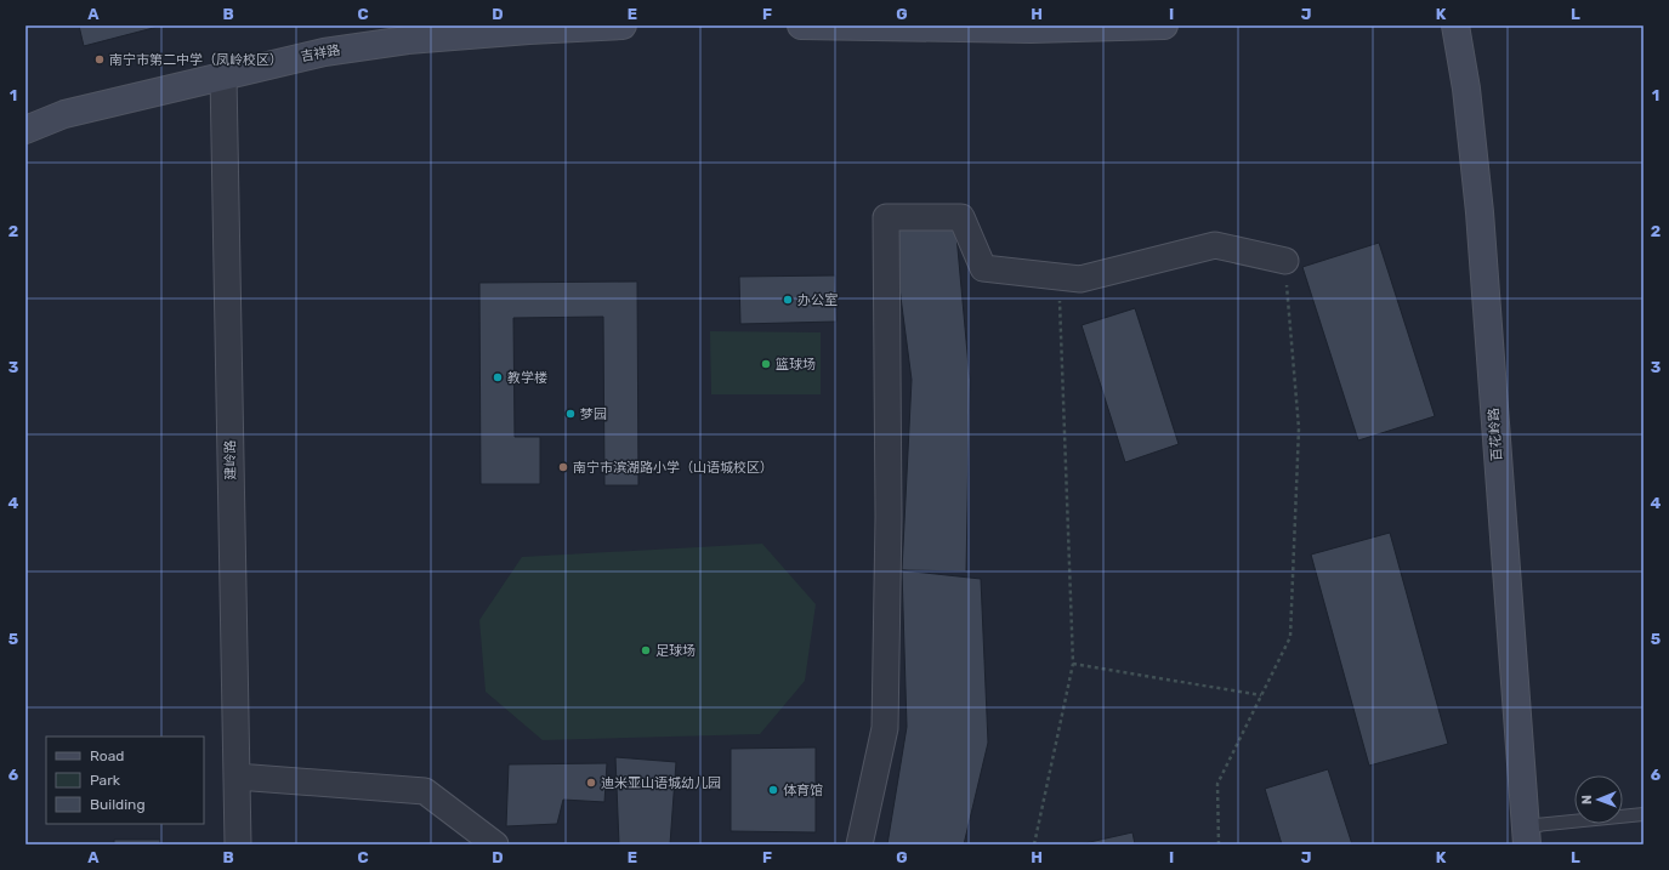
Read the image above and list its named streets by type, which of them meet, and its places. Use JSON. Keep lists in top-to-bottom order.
{
  "streets": {
    "street": ["吉祥路", "百花岭路", "建岭路"]
  },
  "crossings": [
    ["吉祥路", "建岭路"]
  ],
  "places": [
    "南宁市第二中学（凤岭校区）",
    "办公室",
    "篮球场",
    "教学楼",
    "梦园",
    "南宁市滨湖路小学（山语城校区）",
    "足球场",
    "迪米亚山语城幼儿园",
    "体育馆"
  ],
  "legend": ["Road", "Park", "Building"],
  "north": "left",
  "grid": {
    "columns": [
      "A",
      "B",
      "C",
      "D",
      "E",
      "F",
      "G",
      "H",
      "I",
      "J",
      "K",
      "L"
    ],
    "rows": [
      "1",
      "2",
      "3",
      "4",
      "5",
      "6"
    ]
  }
}
